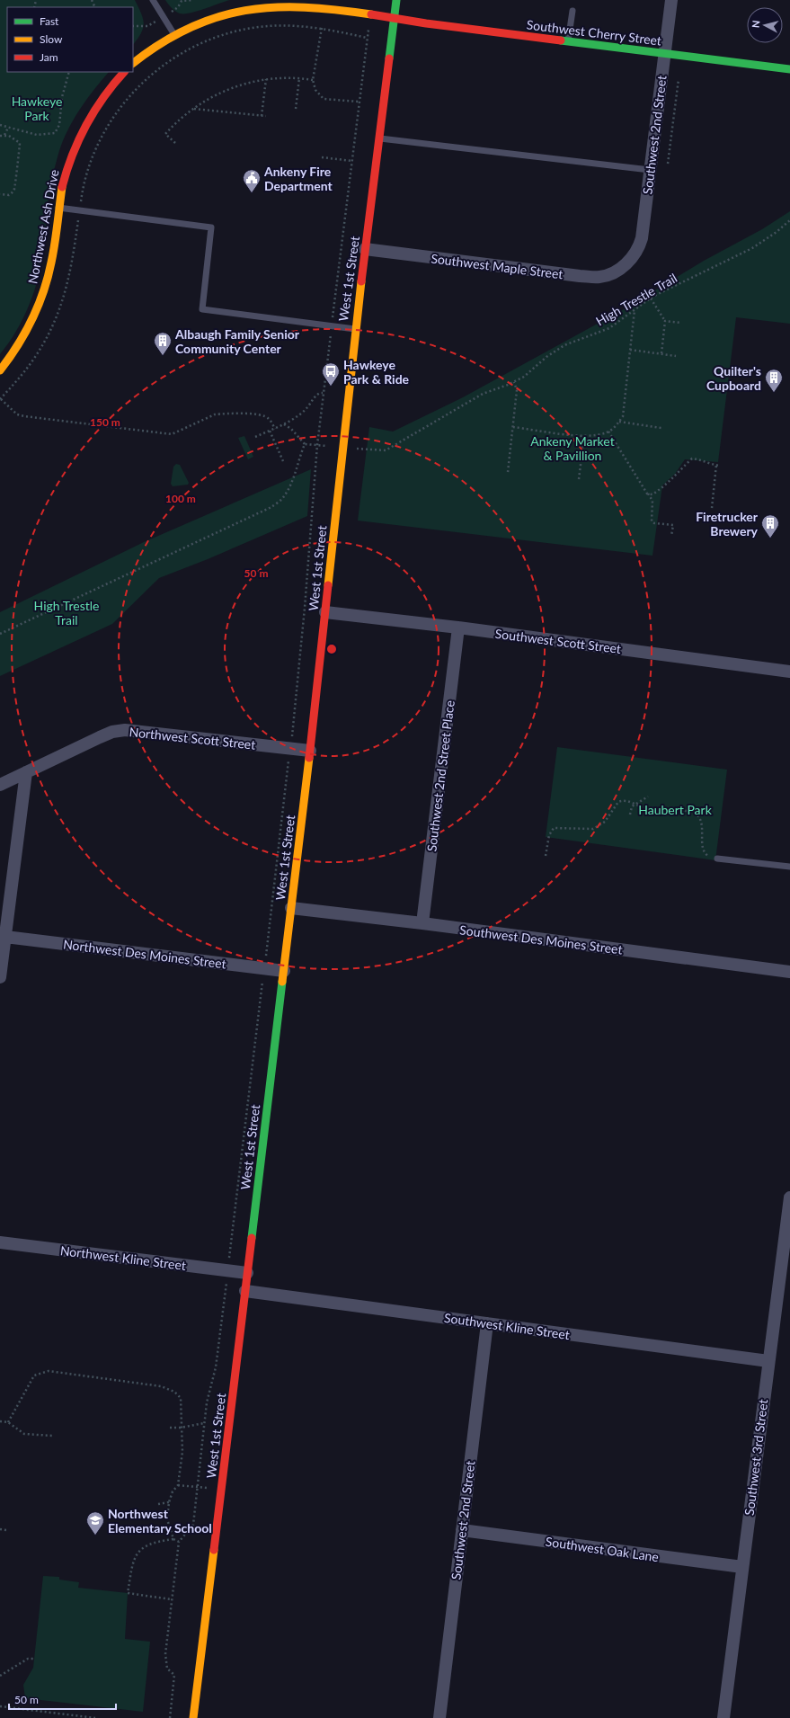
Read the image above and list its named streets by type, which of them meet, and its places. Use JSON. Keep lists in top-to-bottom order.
{
  "streets": {
    "main road": ["Southwest Cherry Street", "Northwest Ash Drive", "West 1st Street"],
    "street": [
      "Southwest 2nd Street",
      "Southwest Maple Street",
      "Southwest Scott Street",
      "Northwest Scott Street",
      "Southwest 2nd Street Place",
      "Southwest Des Moines Street",
      "Northwest Des Moines Street",
      "Northwest Kline Street",
      "Southwest Kline Street",
      "Southwest 3rd Street",
      "Southwest Oak Lane"
    ],
    "path": ["High Trestle Trail"]
  },
  "crossings": [
    ["Southwest Cherry Street", "Southwest 2nd Street"],
    ["Southwest Cherry Street", "West 1st Street"],
    ["Southwest 2nd Street", "Southwest Maple Street"],
    ["Southwest 2nd Street", "Southwest Kline Street"],
    ["Southwest 2nd Street", "Southwest Oak Lane"],
    ["Southwest Maple Street", "West 1st Street"],
    ["West 1st Street", "Southwest Scott Street"],
    ["West 1st Street", "Northwest Scott Street"],
    ["West 1st Street", "Southwest Des Moines Street"],
    ["West 1st Street", "Northwest Des Moines Street"],
    ["West 1st Street", "Northwest Kline Street"],
    ["West 1st Street", "Southwest Kline Street"],
    ["Southwest Scott Street", "Southwest 2nd Street Place"],
    ["Southwest 2nd Street Place", "Southwest Des Moines Street"],
    ["Southwest Kline Street", "Southwest 3rd Street"],
    ["Southwest 3rd Street", "Southwest Oak Lane"]
  ],
  "parks": [
    "Hawkeye Park",
    "Ankeny Market & Pavillion",
    "High Trestle Trail",
    "Haubert Park"
  ],
  "places": {
    "public building": ["Ankeny Fire Department"],
    "building": ["Albaugh Family Senior Community Center", "Quilter's Cupboard", "Firetrucker Brewery"],
    "bus stop": ["Hawkeye Park & Ride"],
    "school or university": ["Northwest Elementary School"]
  },
  "legend": ["Fast", "Slow", "Jam"],
  "scale_bar": "50 m",
  "north": "left",
  "rings": ["150 m", "100 m", "50 m"]
}
